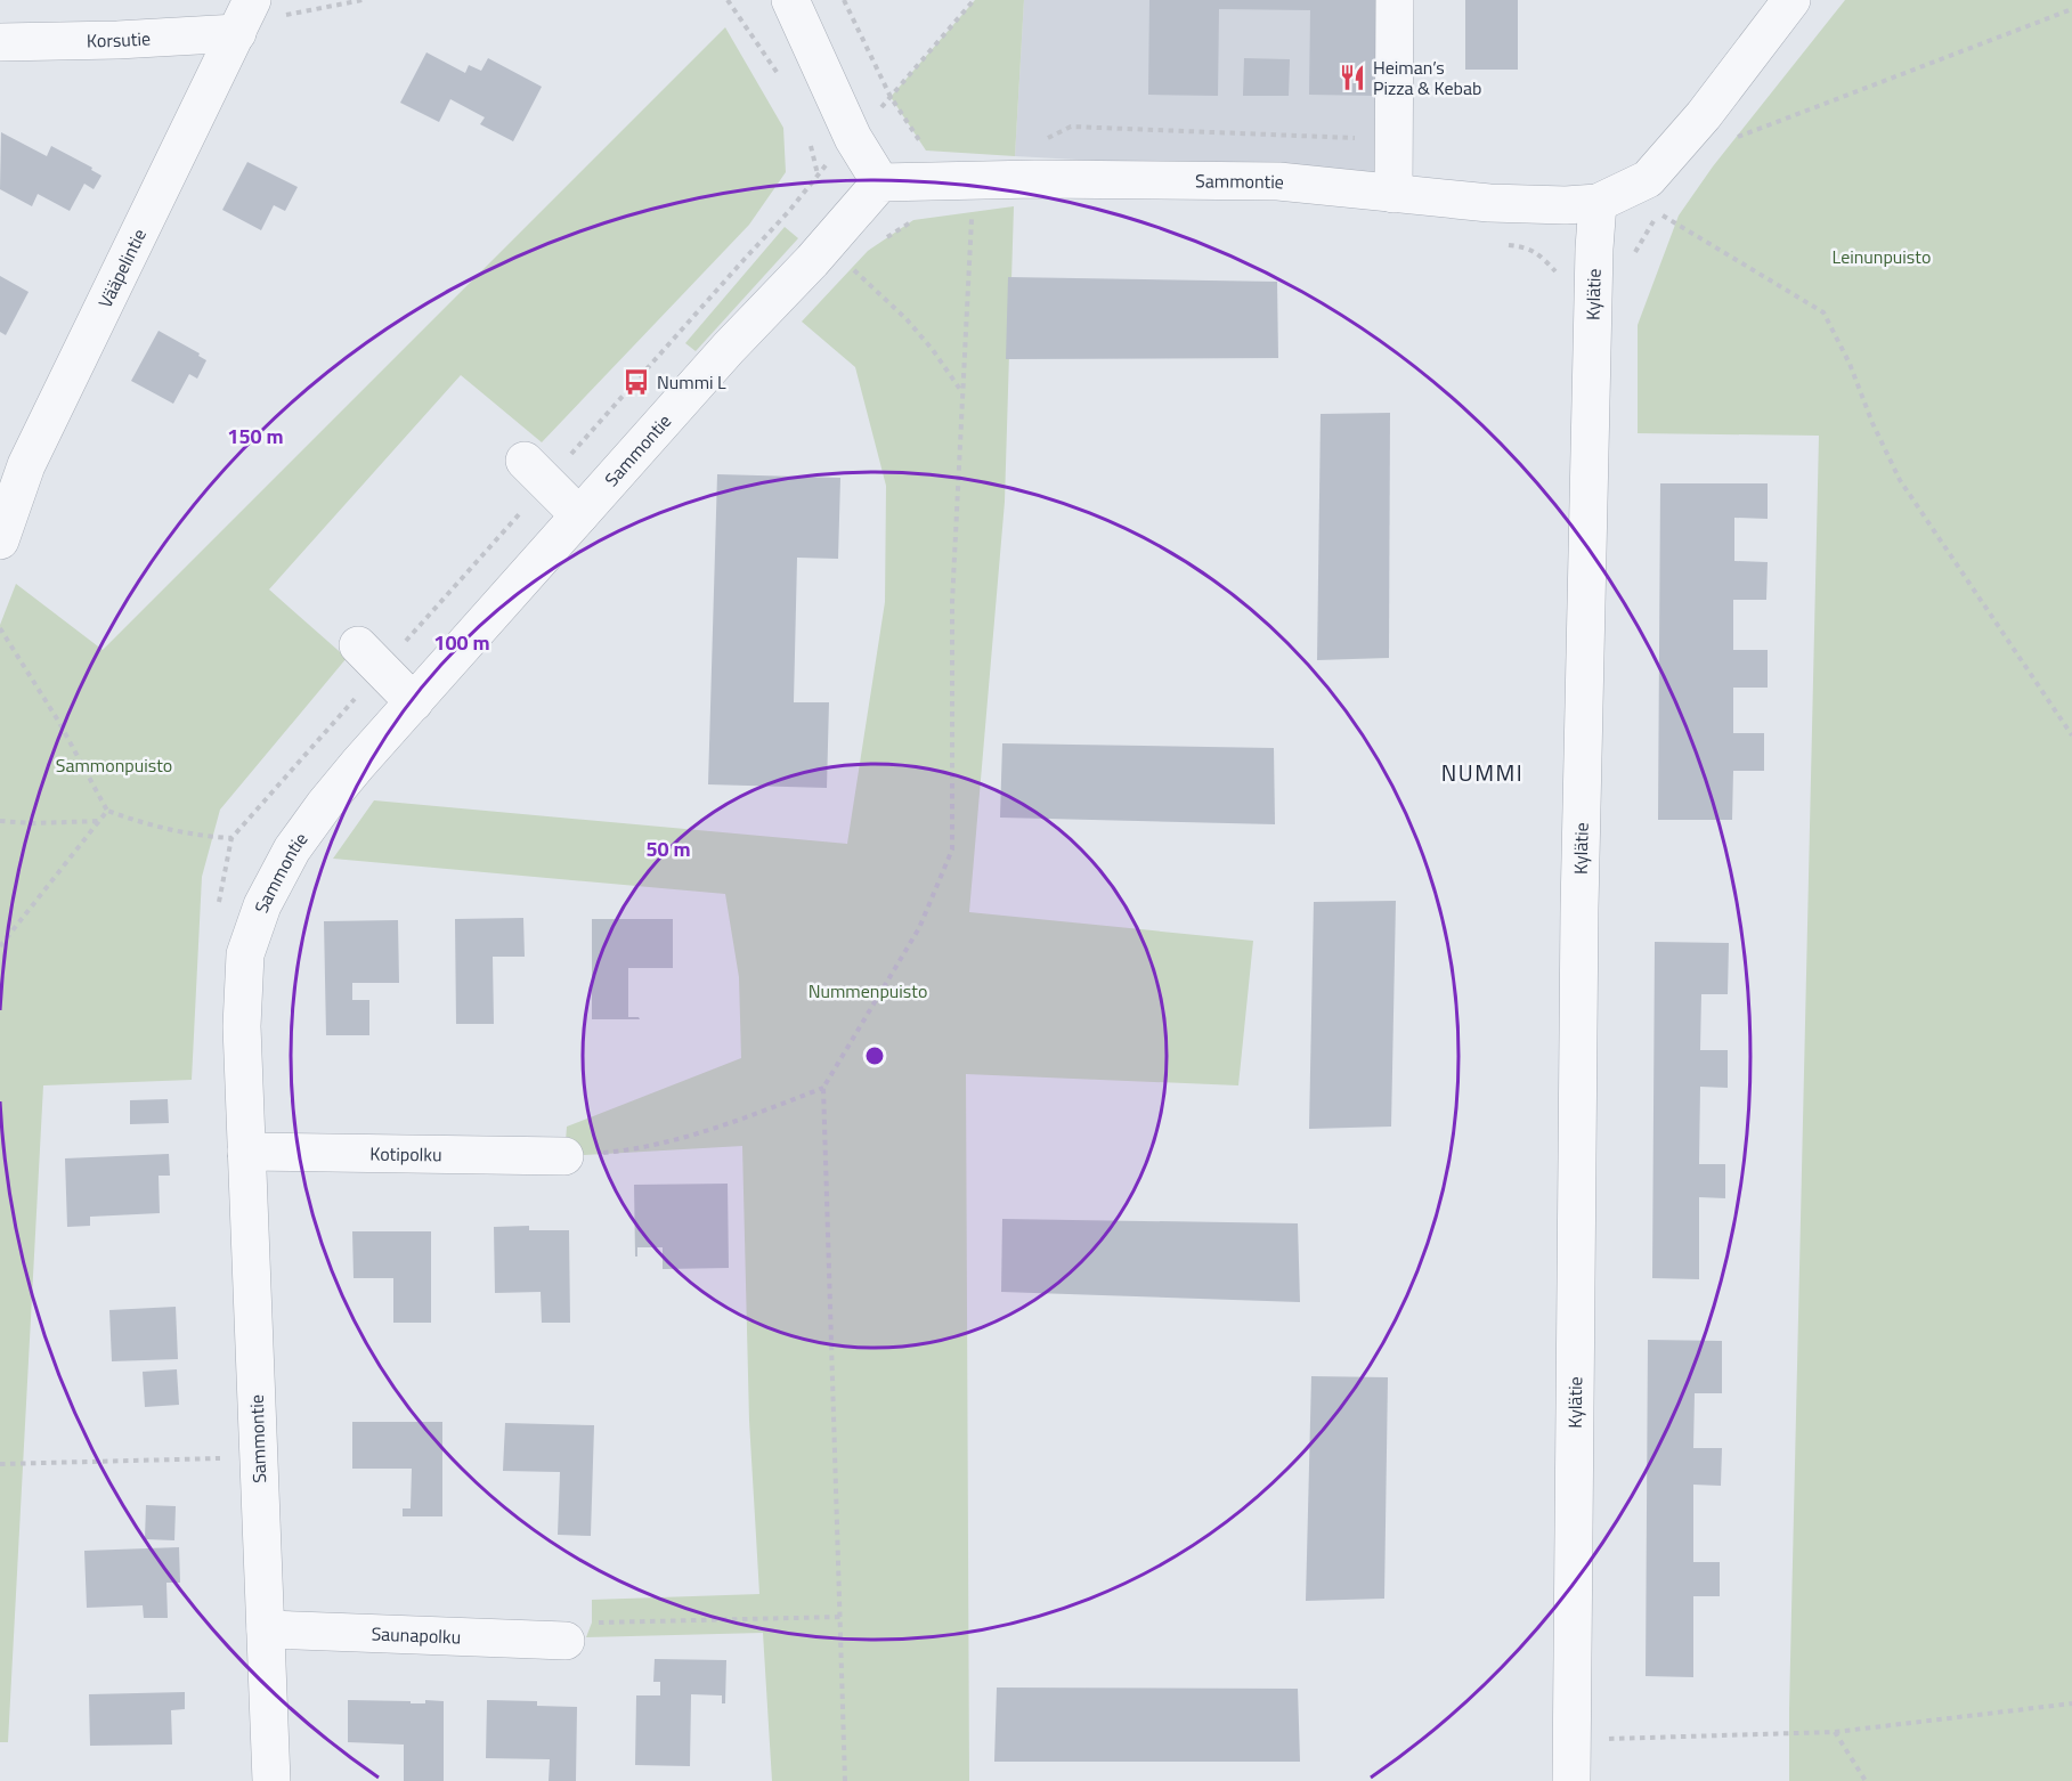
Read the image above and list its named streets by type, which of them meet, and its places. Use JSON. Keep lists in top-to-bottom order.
{
  "streets": {
    "street": [
      "Korsutie",
      "Sammontie",
      "Vääpelintie",
      "Kylätie",
      "Kotipolku",
      "Saunapolku"
    ]
  },
  "crossings": [
    ["Korsutie", "Vääpelintie"],
    ["Sammontie", "Kylätie"],
    ["Sammontie", "Kotipolku"],
    ["Sammontie", "Saunapolku"]
  ],
  "districts": ["NUMMI"],
  "parks": ["Leinunpuisto", "Sammonpuisto", "Nummenpuisto"],
  "places": {
    "restaurant": ["Heiman’s Pizza & Kebab"],
    "bus stop": ["Nummi L"]
  },
  "rings": ["150 m", "100 m", "50 m"]
}
